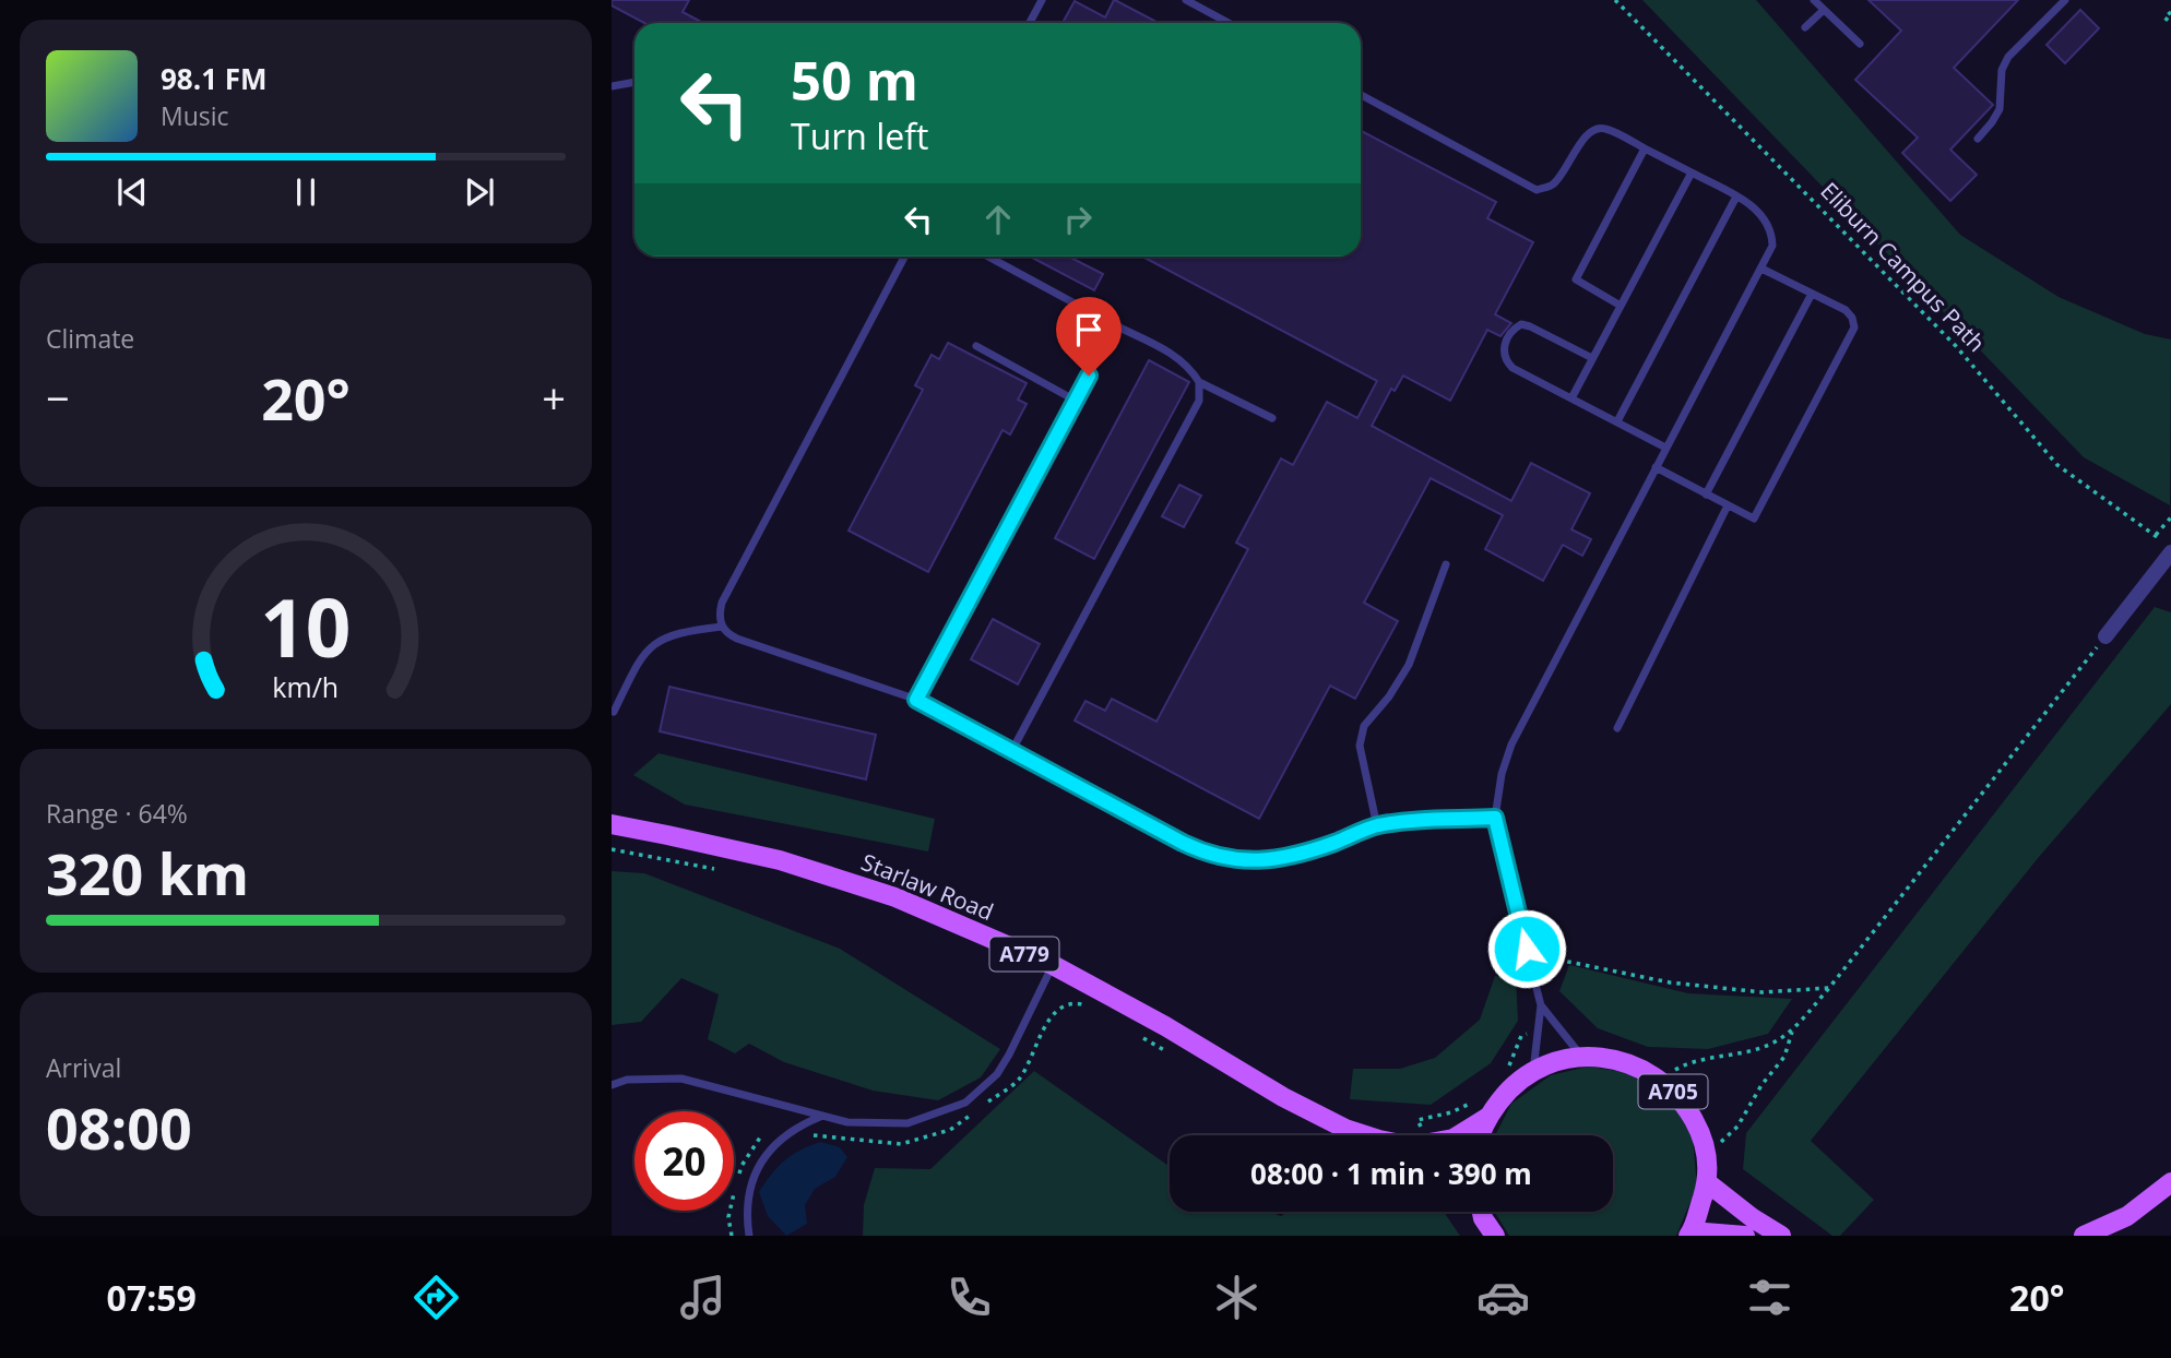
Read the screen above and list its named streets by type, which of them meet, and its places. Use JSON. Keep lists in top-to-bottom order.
{
  "streets": {
    "main road": ["Starlaw Road", "A779", "A705"],
    "path": ["Eliburn Campus Path"]
  },
  "page": {
    "turn": ["50 m", "Turn left"],
    "song": ["98.1 FM", "Music"],
    "tile": [
      "Climate",
      ["Range · 64%", "320 km"],
      ["Arrival", "08:00"]
    ],
    "heat": ["−", "20°", "+"],
    "limit": "20",
    "trip": "08:00 · 1 min · 390 m",
    "tabs": ["07:59", "20°"],
    "gauge": ["10", "km/h"]
  }
}
